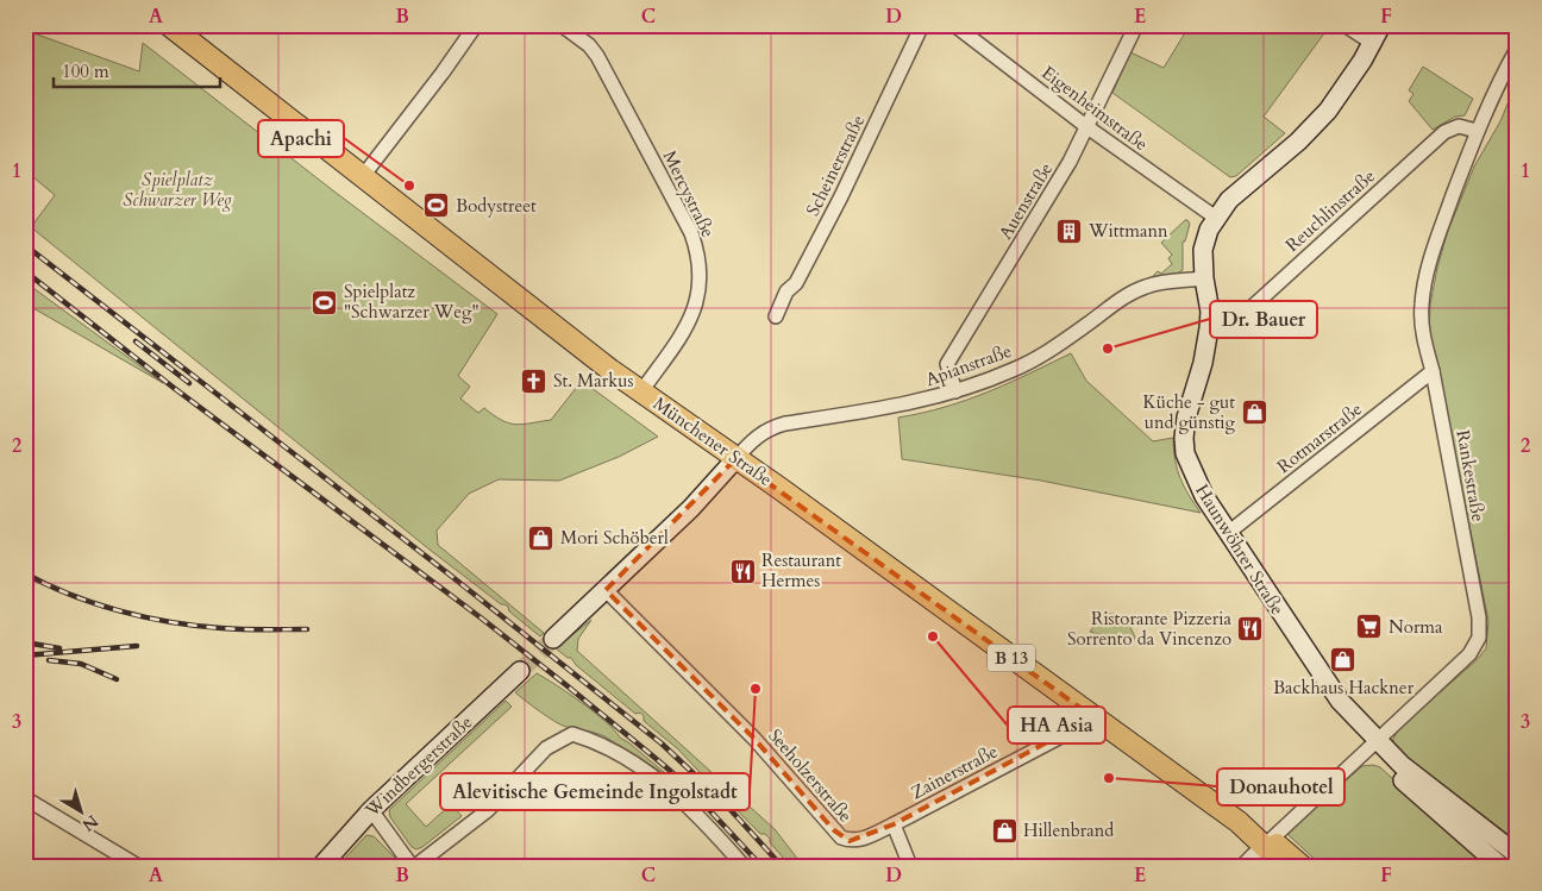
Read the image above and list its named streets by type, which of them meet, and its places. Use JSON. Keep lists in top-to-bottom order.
{
  "streets": {
    "main road": ["Münchener Straße", "B 13"],
    "street": [
      "Eigenheimstraße",
      "Scheinerstraße",
      "Mercystraße",
      "Auenstraße",
      "Reuchlinstraße",
      "Apianstraße",
      "Rotmarstraße",
      "Rankestraße",
      "Haunwöhrer Straße",
      "Windbergerstraße",
      "Zainerstraße",
      "Seeholzerstraße"
    ]
  },
  "crossings": [
    ["Eigenheimstraße", "Auenstraße"],
    ["Eigenheimstraße", "Haunwöhrer Straße"],
    ["Mercystraße", "Münchener Straße"],
    ["Auenstraße", "Apianstraße"],
    ["Reuchlinstraße", "Rankestraße"],
    ["Reuchlinstraße", "Haunwöhrer Straße"],
    ["Apianstraße", "Münchener Straße"],
    ["Apianstraße", "Haunwöhrer Straße"],
    ["Rotmarstraße", "Rankestraße"],
    ["Rotmarstraße", "Haunwöhrer Straße"],
    ["Münchener Straße", "Rankestraße"],
    ["Münchener Straße", "Zainerstraße"],
    ["Rankestraße", "Haunwöhrer Straße"],
    ["Zainerstraße", "Seeholzerstraße"]
  ],
  "parks": ["Spielplatz Schwarzer Weg"],
  "places": {
    "other": [
      "Apachi",
      "Dr. Bauer",
      "HA Asia",
      "Alevitische Gemeinde Ingolstadt",
      "Donauhotel"
    ],
    "sports": ["Bodystreet", "Spielplatz \"Schwarzer Weg\""],
    "building": ["Wittmann"],
    "church": ["St. Markus"],
    "shop": [
      "Küche - gut und günstig",
      "Mori Schöberl",
      "Backhaus Hackner",
      "Hillenbrand"
    ],
    "restaurant": ["Restaurant Hermes", "Ristorante Pizzeria Sorrento da Vincenzo"],
    "supermarket": ["Norma"]
  },
  "scale_bar": "100 m",
  "north": "bottom right",
  "grid": {
    "columns": [
      "A",
      "B",
      "C",
      "D",
      "E",
      "F"
    ],
    "rows": ["1", "2", "3"]
  }
}
